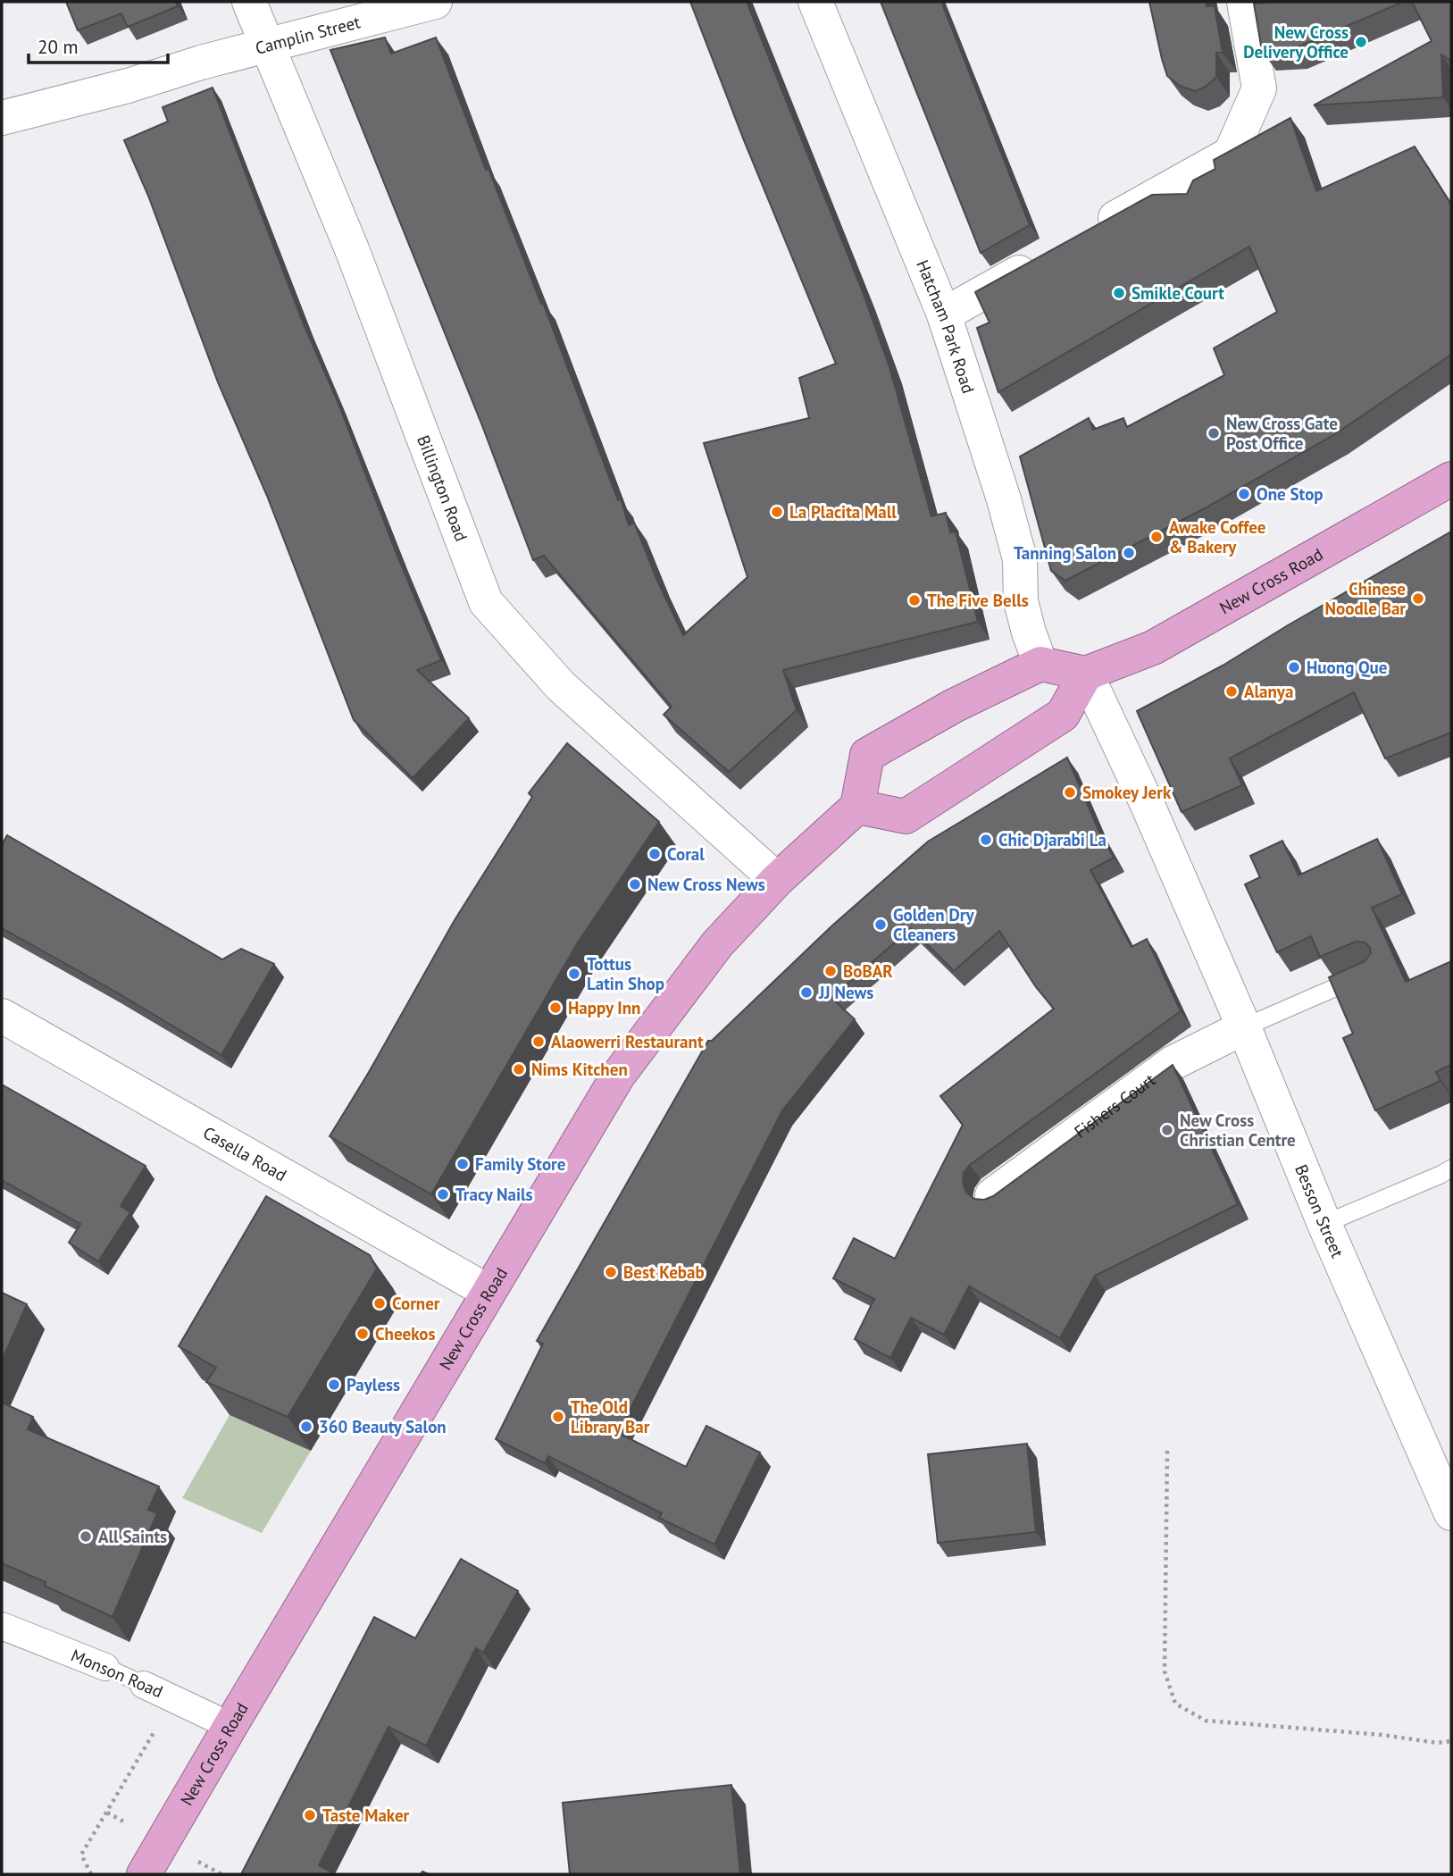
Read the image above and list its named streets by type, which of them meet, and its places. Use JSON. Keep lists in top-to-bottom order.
{
  "streets": {
    "highway": ["New Cross Road"],
    "street": [
      "Camplin Street",
      "Hatcham Park Road",
      "Billington Road",
      "Fishers Court",
      "Casella Road",
      "Besson Street",
      "Monson Road"
    ]
  },
  "crossings": [
    ["Camplin Street", "Billington Road"],
    ["Billington Road", "New Cross Road"],
    ["New Cross Road", "Casella Road"],
    ["New Cross Road", "Besson Street"],
    ["New Cross Road", "Monson Road"],
    ["Fishers Court", "Besson Street"]
  ],
  "places": [
    "New Cross Delivery Office",
    "Smikle Court",
    "New Cross Gate Post Office",
    "One Stop",
    "La Placita Mall",
    "Awake Coffee & Bakery",
    "Tanning Salon",
    "Chinese Noodle Bar",
    "The Five Bells",
    "Huong Que",
    "Alanya",
    "Smokey Jerk",
    "Chic Djarabi La",
    "Coral",
    "New Cross News",
    "Golden Dry Cleaners",
    "BoBAR",
    "Tottus Latin Shop",
    "JJ News",
    "Happy Inn",
    "Alaowerri Restaurant",
    "Nims Kitchen",
    "New Cross Christian Centre",
    "Family Store",
    "Tracy Nails",
    "Best Kebab",
    "Corner",
    "Cheekos",
    "Payless",
    "The Old Library Bar",
    "360 Beauty Salon",
    "All Saints",
    "Taste Maker"
  ],
  "scale_bar": "20 m"
}
